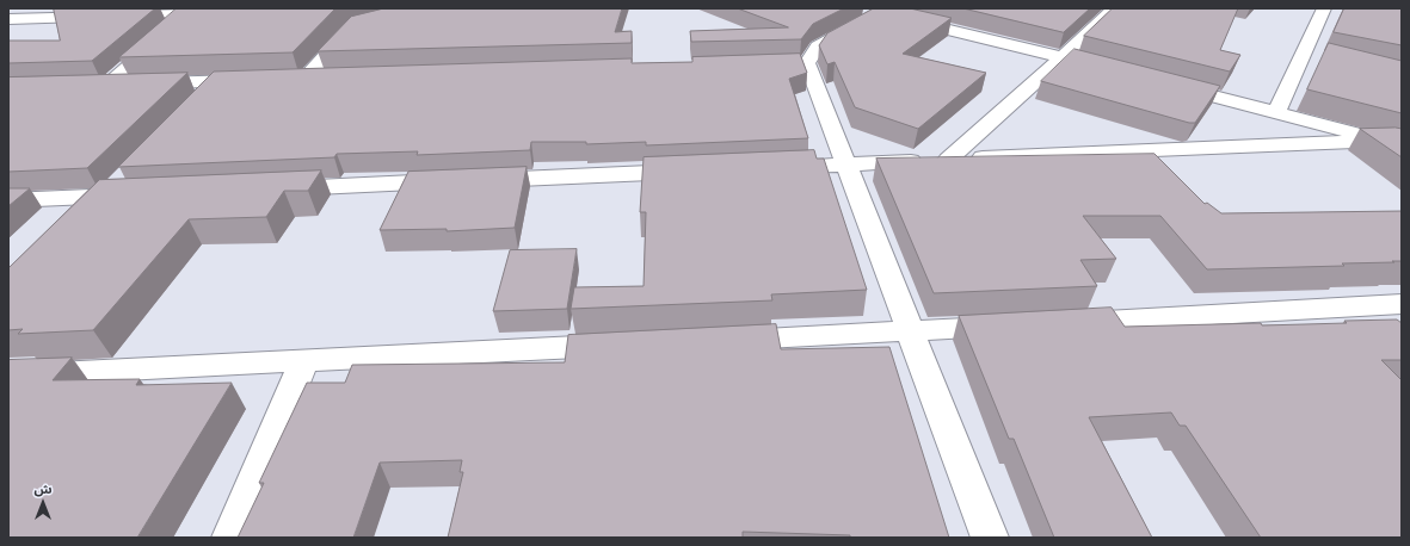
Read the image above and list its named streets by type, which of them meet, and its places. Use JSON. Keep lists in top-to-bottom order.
{
  "north": "top"
}
